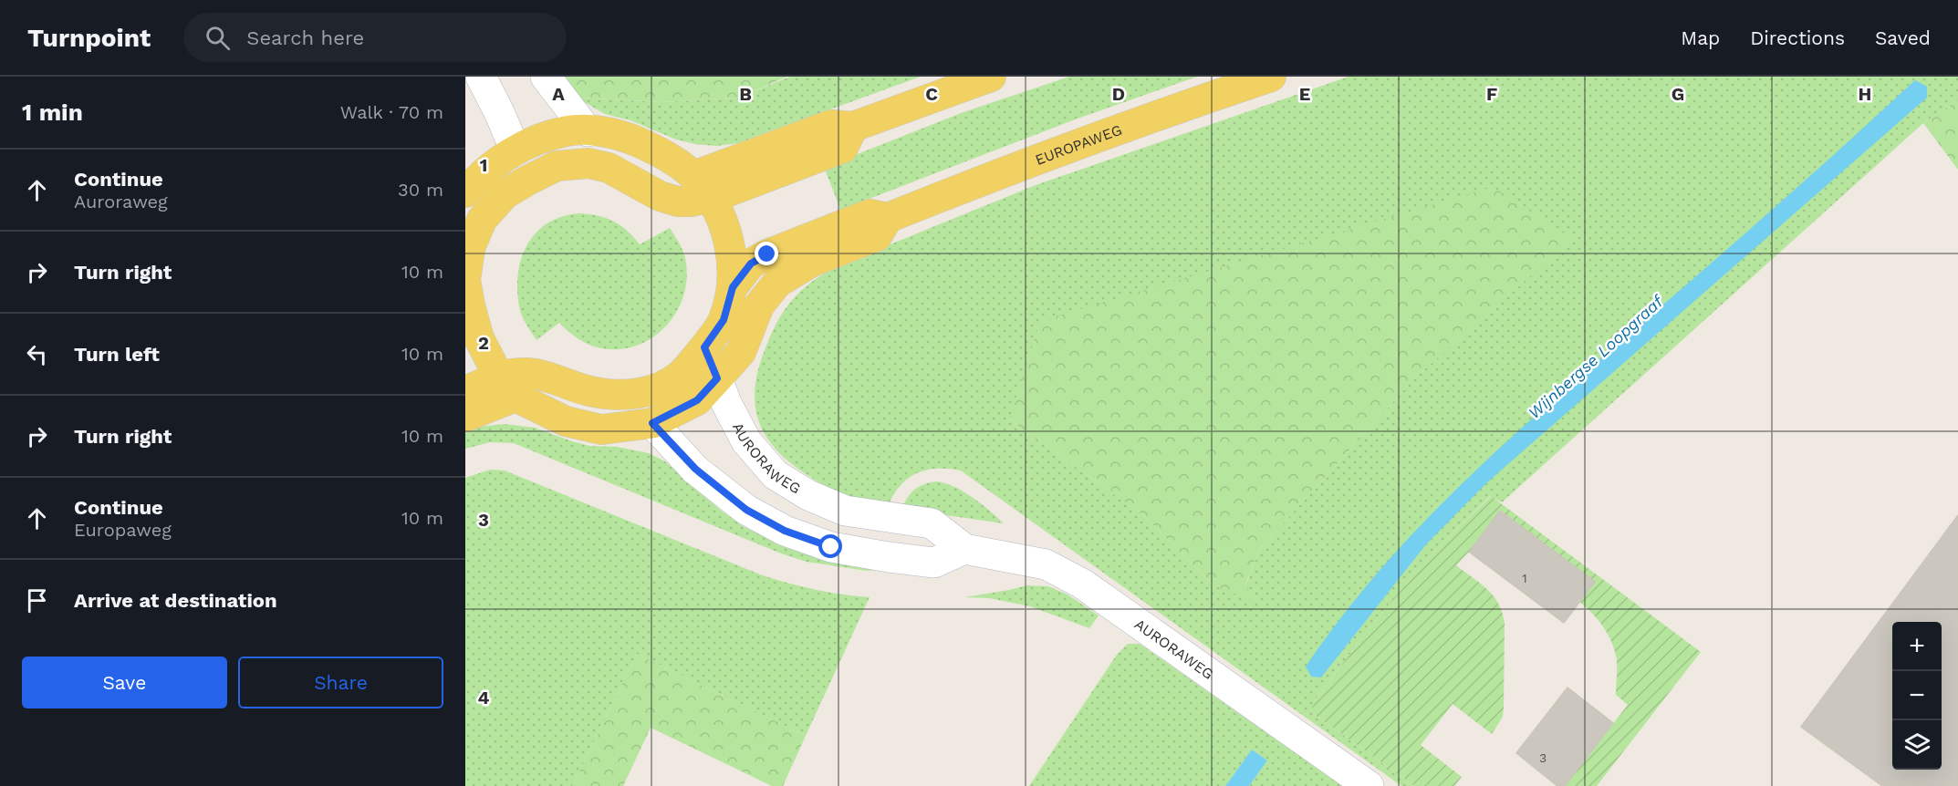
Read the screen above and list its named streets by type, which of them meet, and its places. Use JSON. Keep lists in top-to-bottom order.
{
  "streets": {
    "main road": ["EUROPAWEG"],
    "street": ["AURORAWEG"]
  },
  "crossings": [
    ["EUROPAWEG", "AURORAWEG"]
  ],
  "water": ["Wijnbergse Loopgraaf"],
  "house_numbers": ["1", "3"],
  "page": {
    "header": "Turnpoint",
    "search": "Search here",
    "nav": ["Map", "Directions", "Saved"],
    "heading": ["1 min", "Walk · 70 m"],
    "list": [
      ["Continue", "Auroraweg", "30 m"],
      ["Turn right", "10 m"],
      ["Turn left", "10 m"],
      ["Turn right", "10 m"],
      ["Continue", "Europaweg", "10 m"],
      "Arrive at destination"
    ],
    "map_buttons": ["+", "−"],
    "buttons": ["Save", "Share"]
  },
  "grid": {
    "columns": [
      "A",
      "B",
      "C",
      "D",
      "E",
      "F",
      "G",
      "H"
    ],
    "rows": [
      "1",
      "2",
      "3",
      "4"
    ]
  }
}
